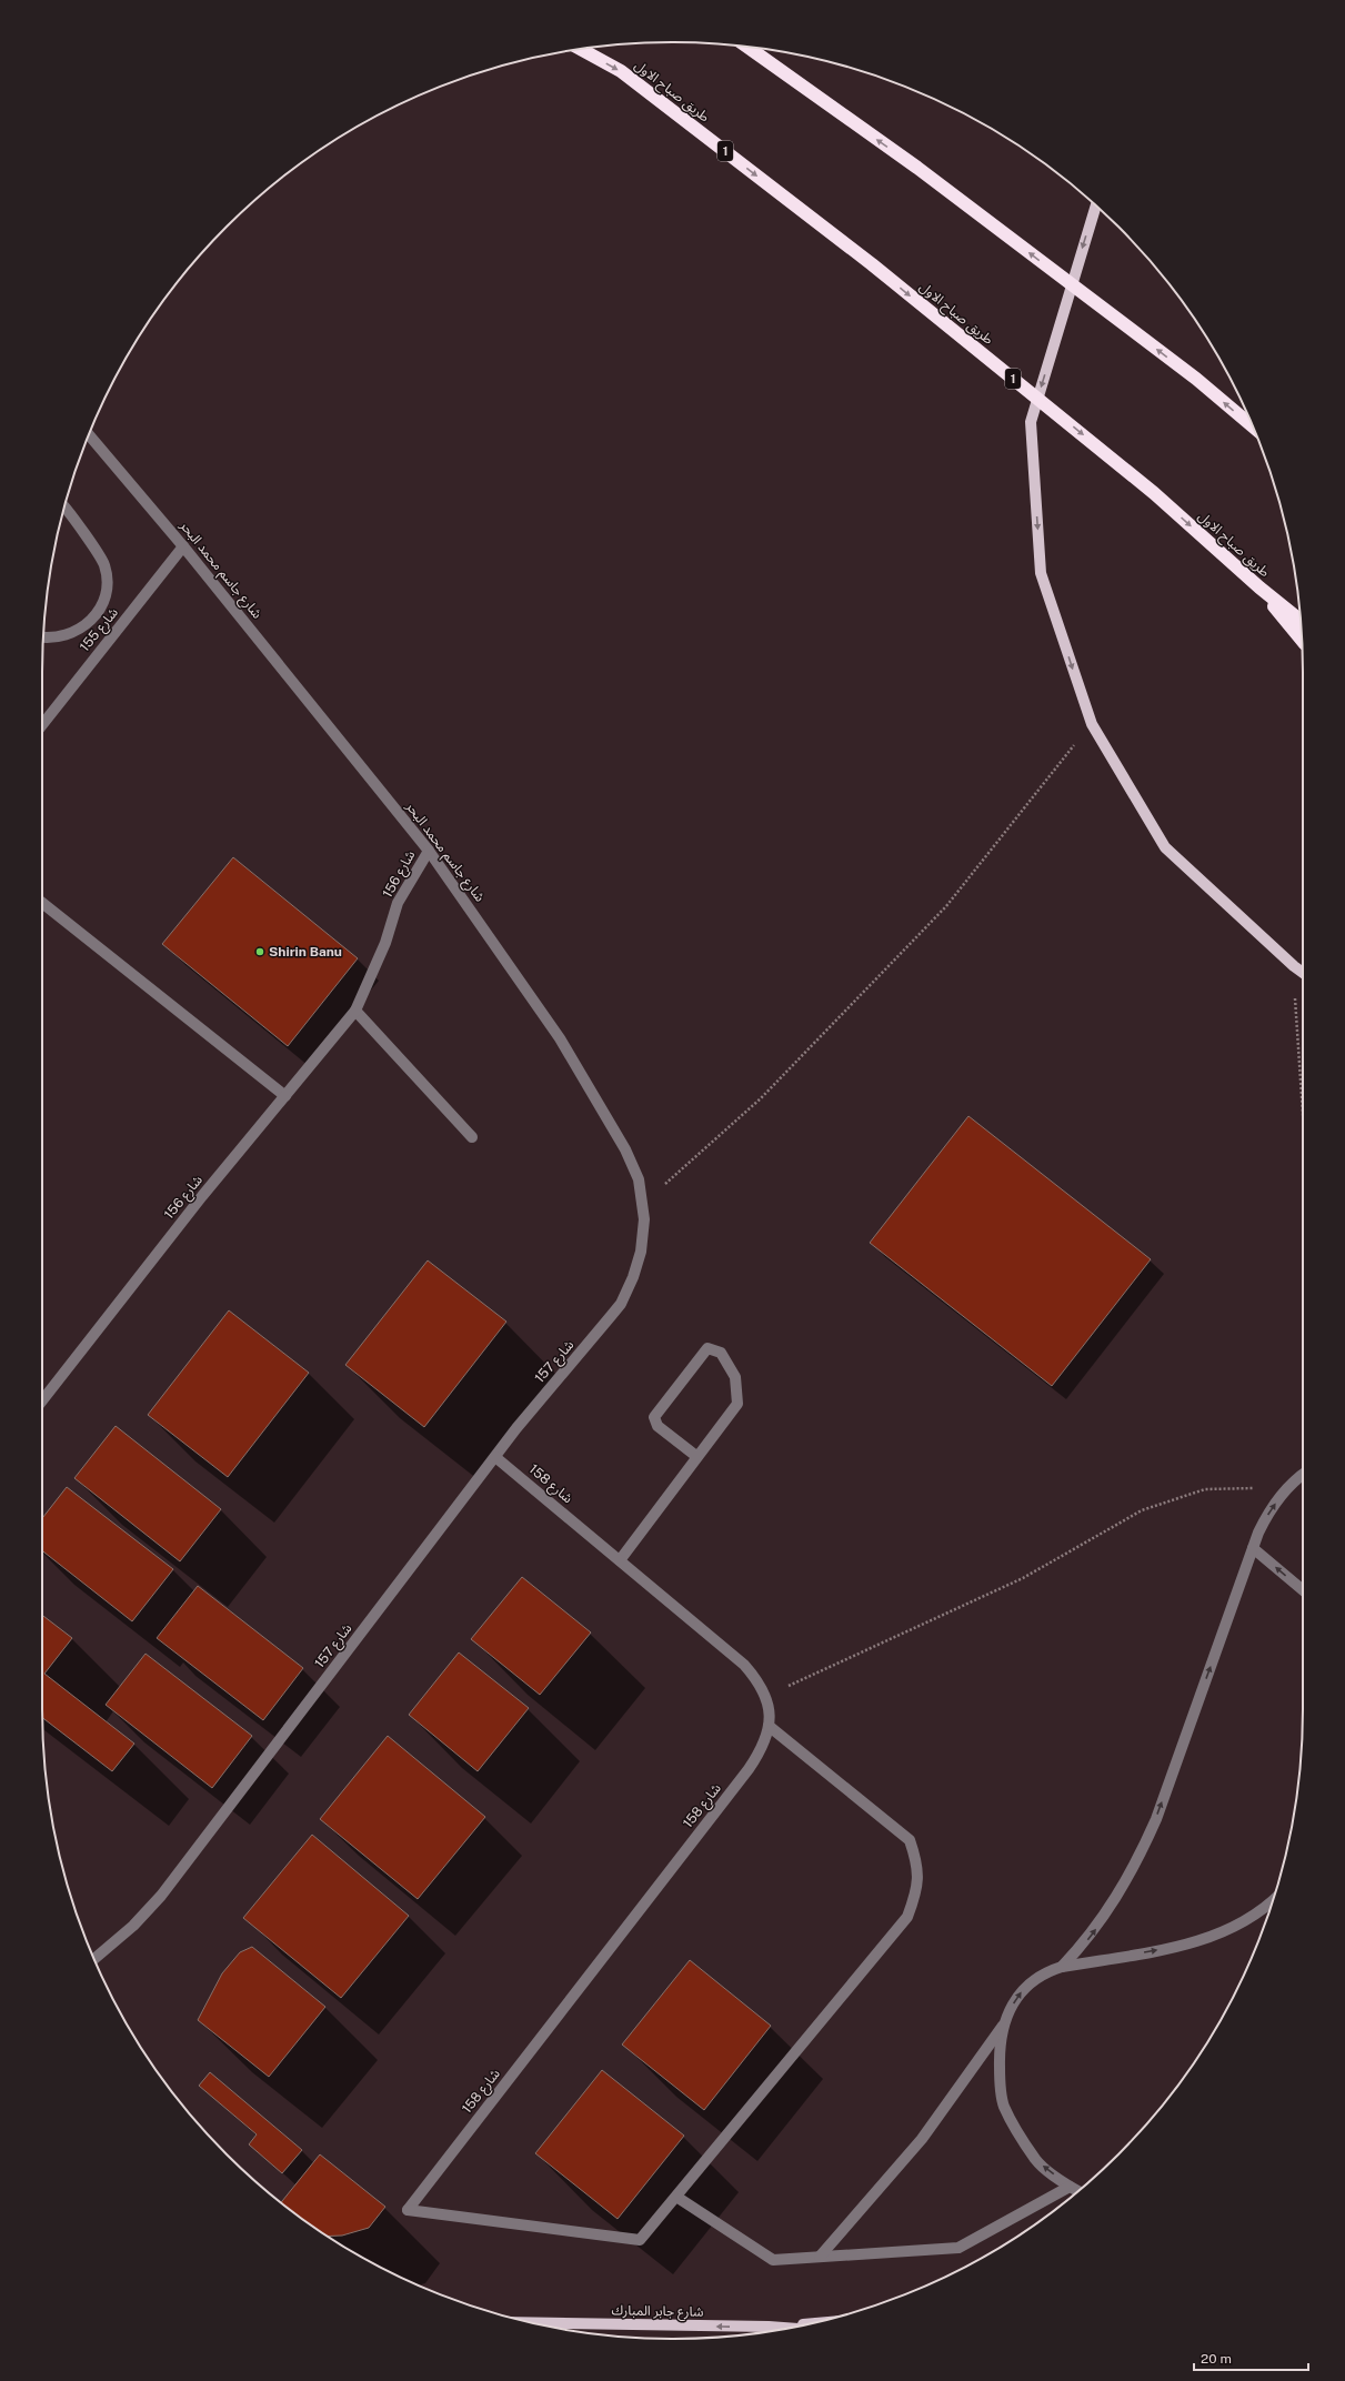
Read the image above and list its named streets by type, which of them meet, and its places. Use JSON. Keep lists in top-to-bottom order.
{
  "streets": {
    "highway": ["طريق صباح الاول", "1"],
    "main road": ["شارع جابر المبارك"],
    "street": [
      "شارع جاسم محمد البحر",
      "شارع 155",
      "شارع 156",
      "شارع 157",
      "شارع 158"
    ]
  },
  "crossings": [
    ["شارع جاسم محمد البحر", "شارع 155"],
    ["شارع جاسم محمد البحر", "شارع 156"],
    ["شارع جاسم محمد البحر", "شارع 157"],
    ["شارع 157", "شارع 158"]
  ],
  "one_way": ["شارع جابر المبارك"],
  "places": ["Shirin Banu"],
  "scale_bar": "20 m"
}
